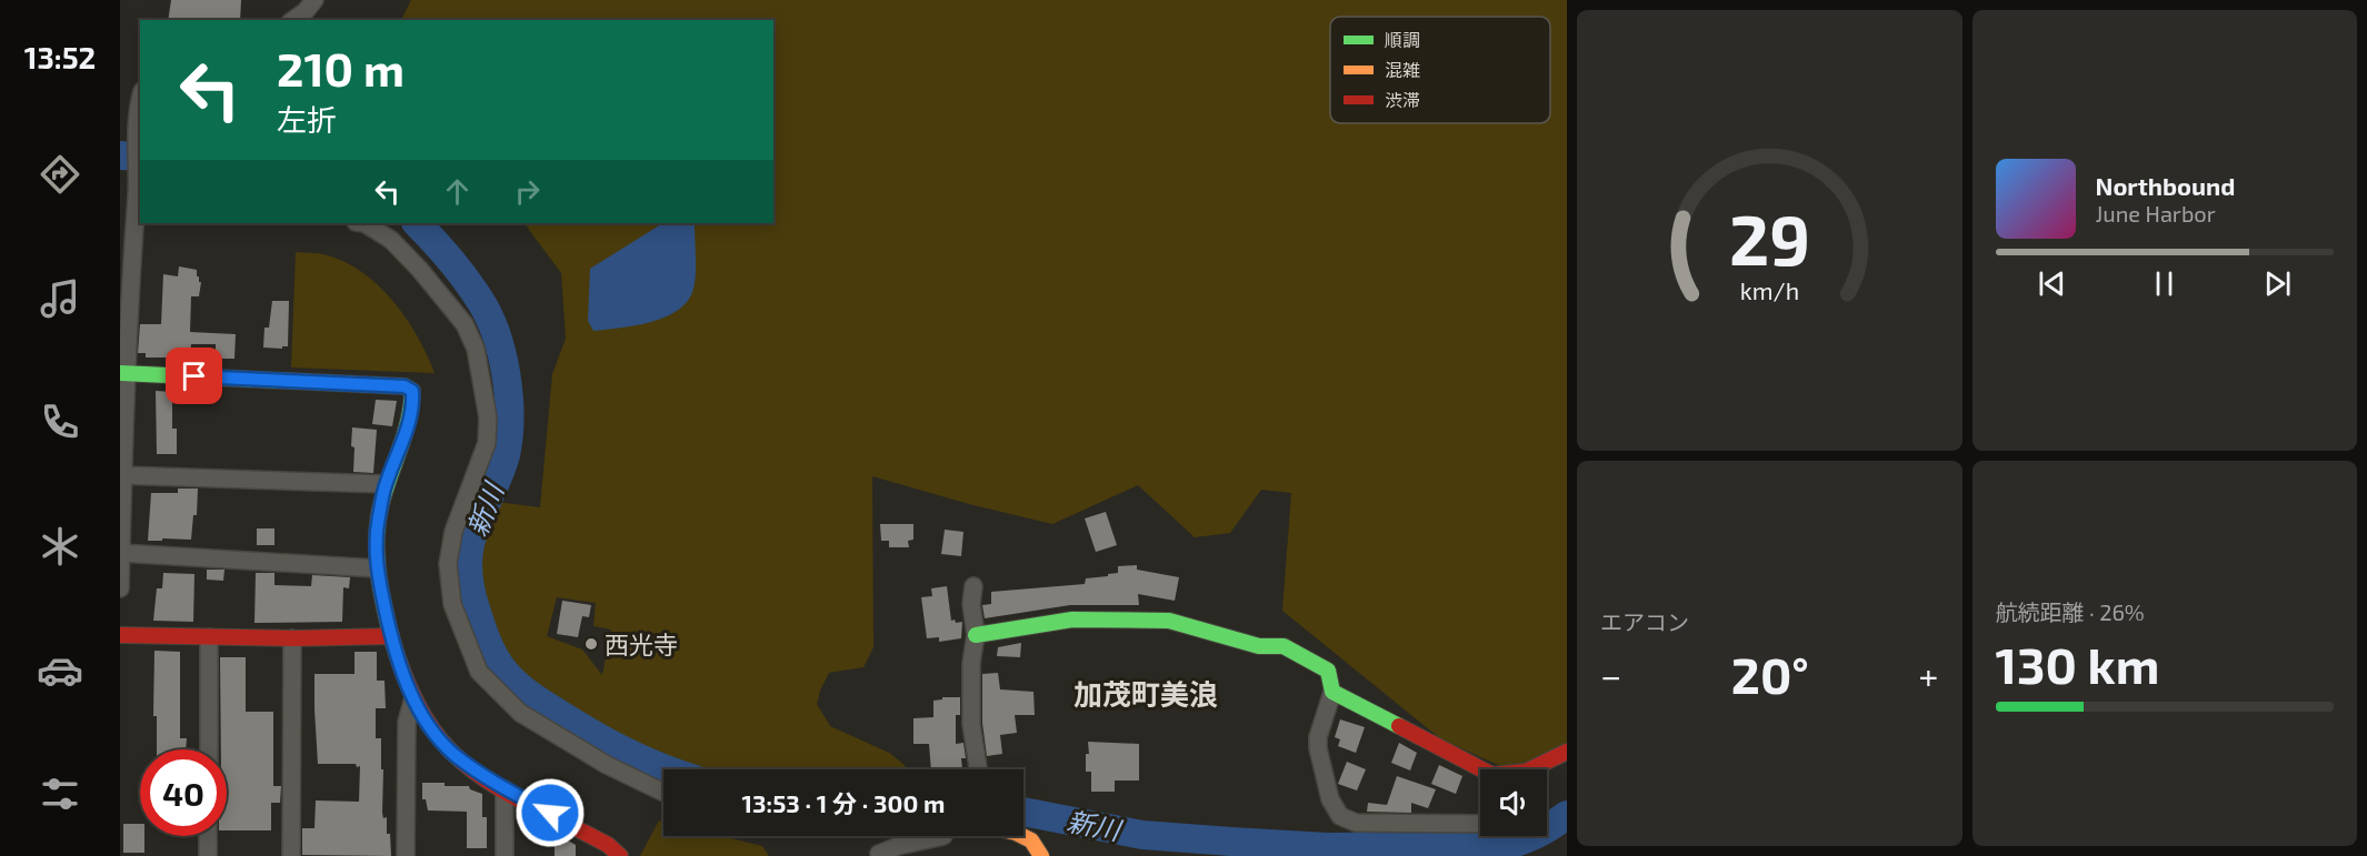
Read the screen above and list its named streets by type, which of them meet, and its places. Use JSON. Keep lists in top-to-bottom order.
{
  "districts": ["加茂町美浪"],
  "water": ["新川"],
  "places": ["西光寺"],
  "legend": ["順調", "混雑", "渋滞"],
  "page": {
    "tabs": "13:52",
    "turn": ["210 m", "左折"],
    "song": ["Northbound", "June Harbor"],
    "tile": [
      "エアコン",
      ["航続距離 · 26%", "130 km"]
    ],
    "heat": ["−", "20°", "+"],
    "limit": "40",
    "trip": "13:53 · 1 分 · 300 m",
    "gauge": ["29", "km/h"]
  }
}
